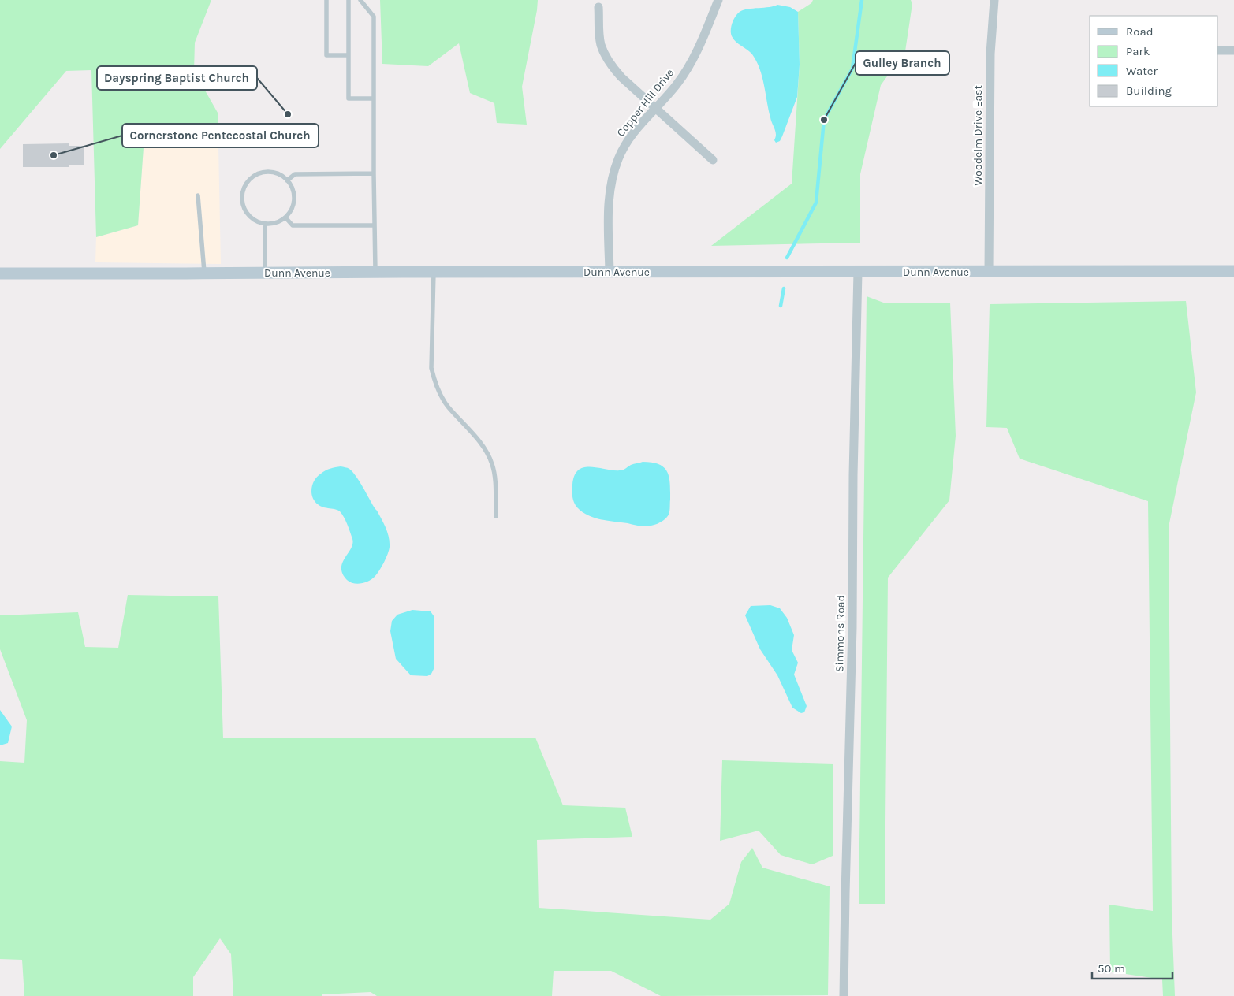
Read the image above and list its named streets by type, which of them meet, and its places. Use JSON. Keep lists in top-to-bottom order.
{
  "streets": {
    "main road": ["Dunn Avenue"],
    "street": ["Copper Hill Drive", "Woodelm Drive East", "Simmons Road"]
  },
  "crossings": [
    ["Copper Hill Drive", "Dunn Avenue"],
    ["Woodelm Drive East", "Dunn Avenue"],
    ["Dunn Avenue", "Simmons Road"]
  ],
  "places": ["Dayspring Baptist Church", "Gulley Branch", "Cornerstone Pentecostal Church"],
  "legend": [
    "Road",
    "Park",
    "Water",
    "Building"
  ],
  "scale_bar": "50 m"
}
